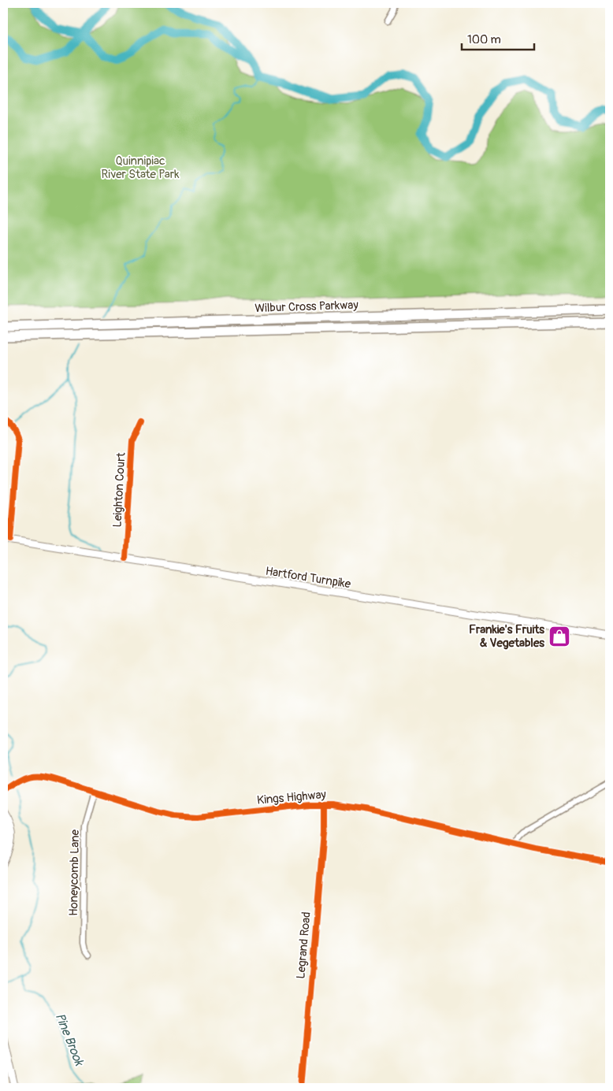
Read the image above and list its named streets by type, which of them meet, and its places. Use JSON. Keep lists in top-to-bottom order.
{
  "streets": {
    "highway": ["Wilbur Cross Parkway"],
    "main road": ["Hartford Turnpike"],
    "street": [
      "Leighton Court",
      "Kings Highway",
      "Honeycomb Lane",
      "Legrand Road"
    ]
  },
  "crossings": [
    ["Leighton Court", "Hartford Turnpike"],
    ["Kings Highway", "Honeycomb Lane"],
    ["Kings Highway", "Legrand Road"]
  ],
  "water": ["Pine Brook"],
  "parks": ["Quinnipiac River State Park"],
  "places": {
    "shop": ["Frankie's Fruits & Vegetables"]
  },
  "scale_bar": "100 m"
}
